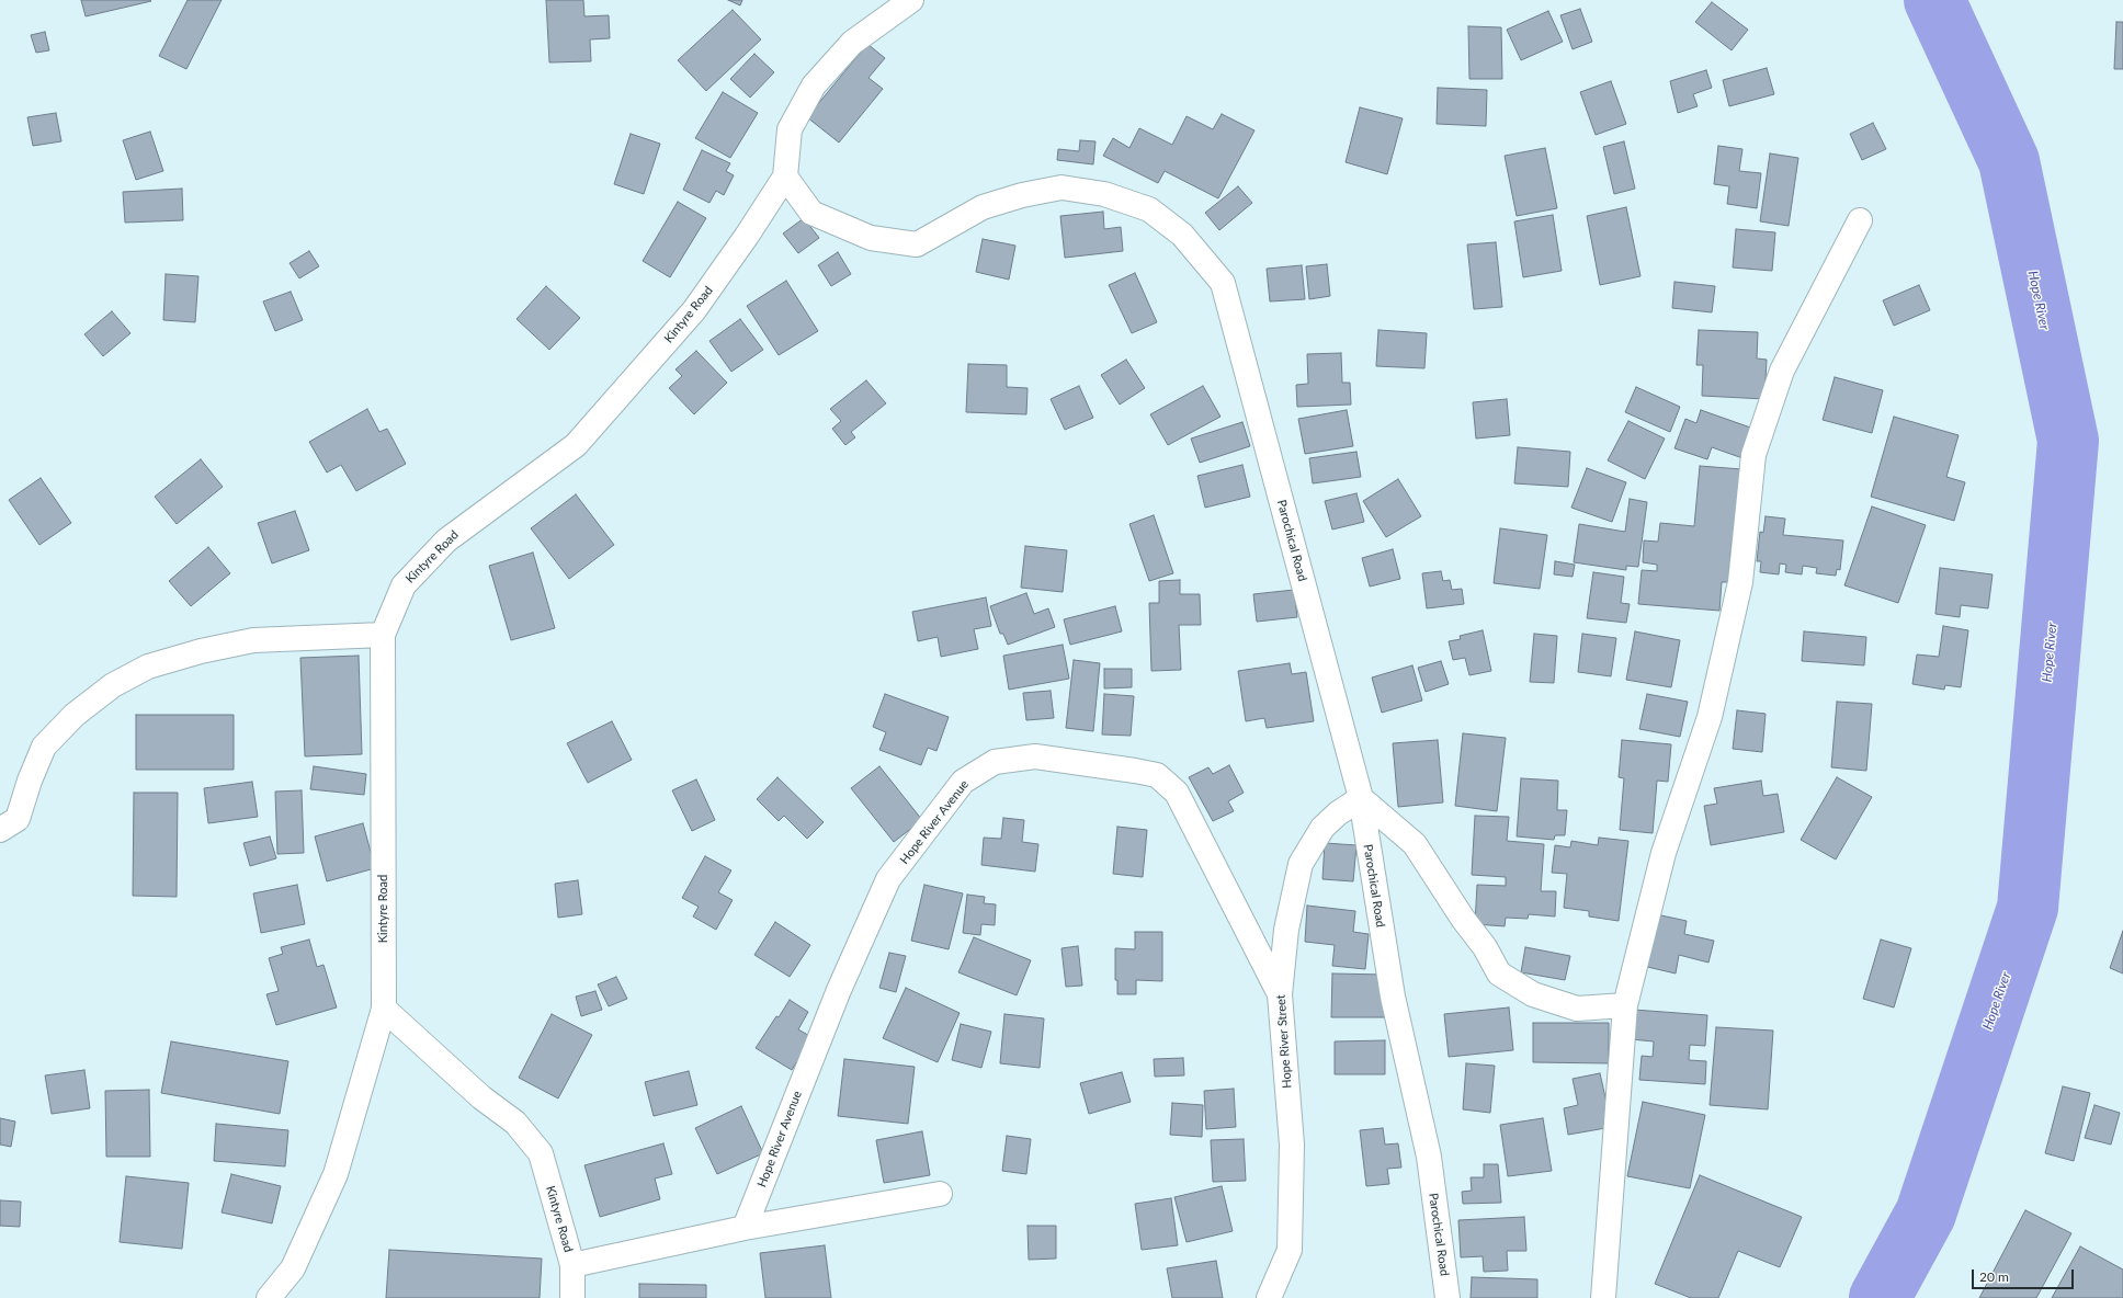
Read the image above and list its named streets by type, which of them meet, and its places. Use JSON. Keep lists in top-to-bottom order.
{
  "streets": {
    "street": [
      "Kintyre Road",
      "Parochical Road",
      "Hope River Avenue",
      "Hope River Street"
    ]
  },
  "crossings": [
    ["Kintyre Road", "Parochical Road"],
    ["Parochical Road", "Hope River Street"],
    ["Hope River Avenue", "Hope River Street"]
  ],
  "water": ["Hope River"],
  "scale_bar": "20 m"
}
